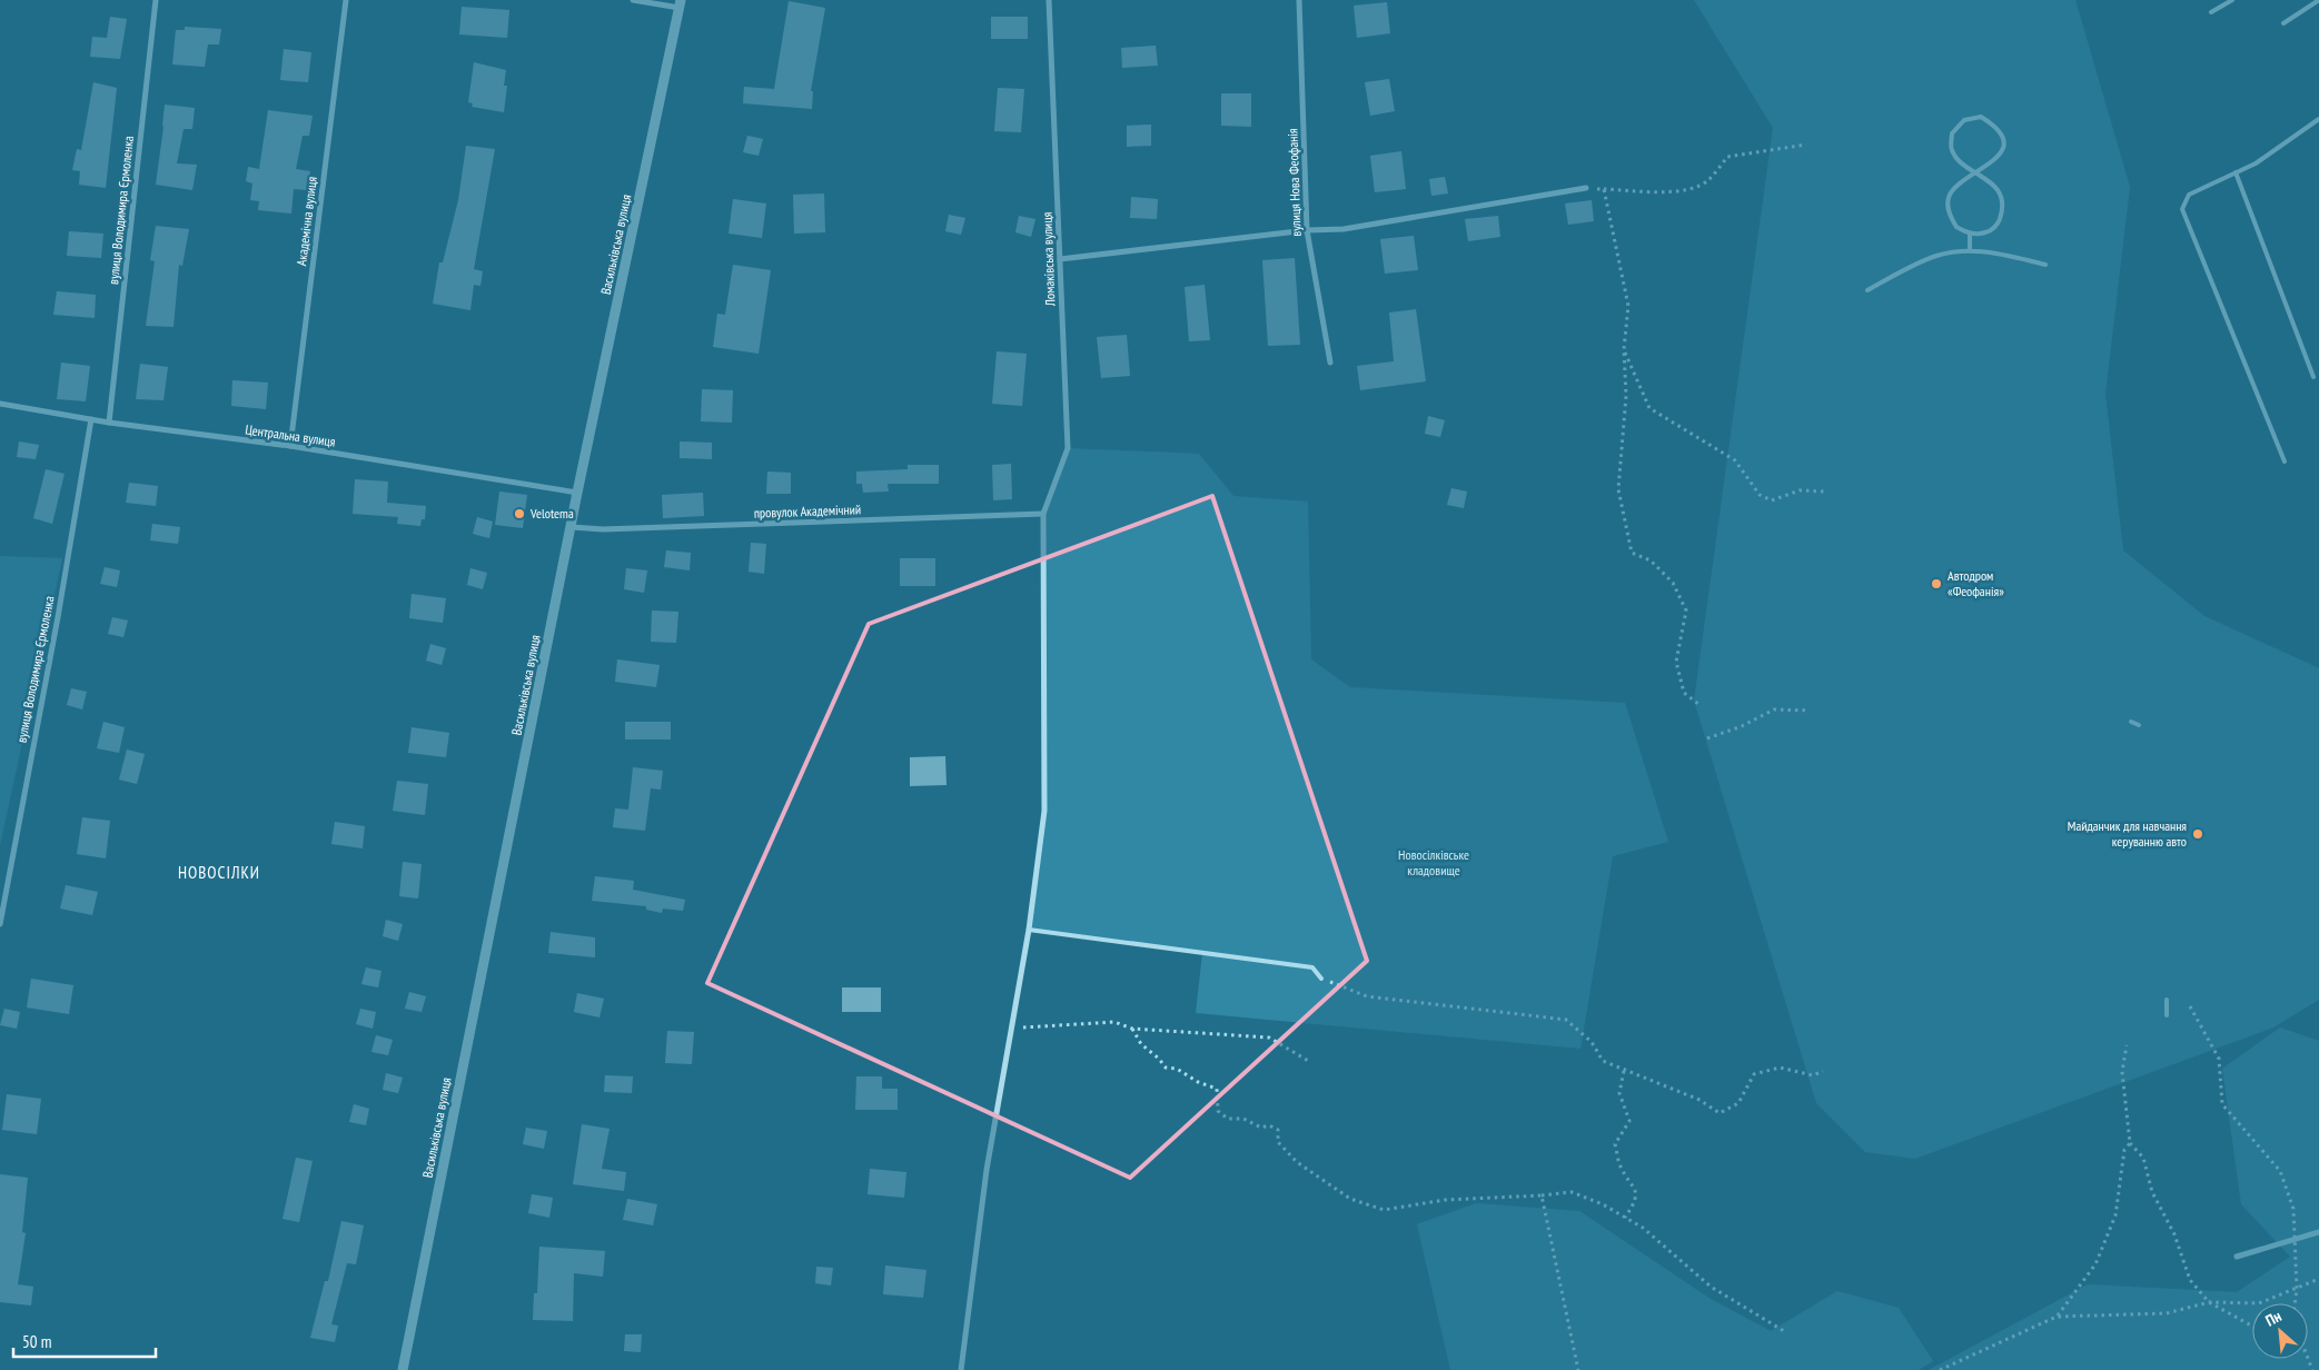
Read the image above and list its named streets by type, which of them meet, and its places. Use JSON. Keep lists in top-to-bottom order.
{
  "streets": {
    "street": [
      "вулиця Нова Феофанія",
      "вулиця Володимира Єрмоленка",
      "Академічна вулиця",
      "Васильківська вулиця",
      "Ломаківська вулиця",
      "Центральна вулиця",
      "провулок Академічний"
    ]
  },
  "crossings": [
    ["вулиця Володимира Єрмоленка", "Центральна вулиця"],
    ["Академічна вулиця", "Центральна вулиця"],
    ["Васильківська вулиця", "Центральна вулиця"],
    ["Васильківська вулиця", "провулок Академічний"],
    ["Ломаківська вулиця", "провулок Академічний"]
  ],
  "districts": ["НОВОСІЛКИ"],
  "parks": ["Новосілківське кладовище"],
  "places": ["Velotema", "Автодром «Феофанія»", "Майданчик для навчання керуванню авто"],
  "scale_bar": "50 m",
  "north": "top left"
}
